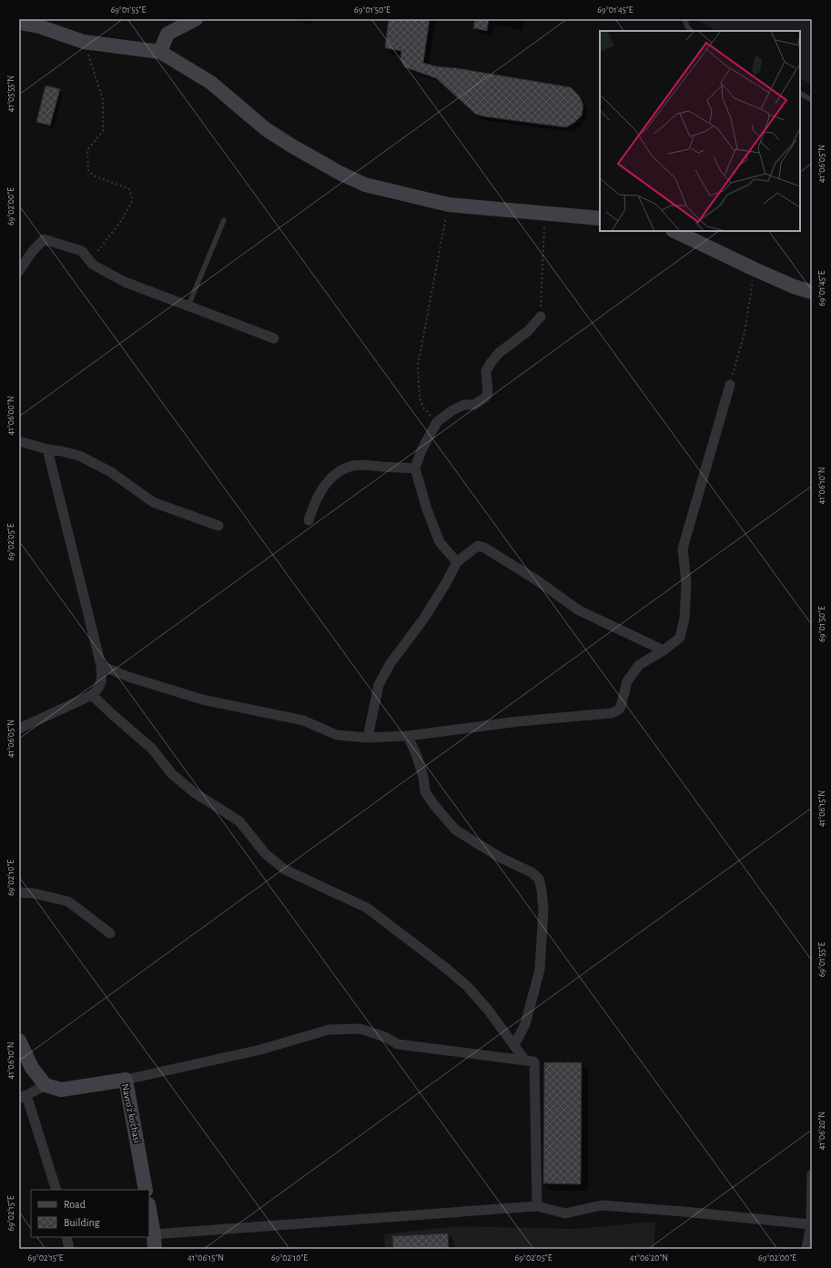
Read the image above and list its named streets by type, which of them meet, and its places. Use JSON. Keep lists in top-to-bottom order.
{
  "streets": {
    "main road": ["Navro'z ko'chasi"]
  },
  "legend": ["Road", "Building"],
  "coordinates": [
    "69°01'55\"E",
    "69°01'50\"E",
    "69°01'45\"E",
    "41°05'55\"N",
    "41°06'05\"N",
    "69°02'00\"E",
    "41°06'00\"N",
    "41°06'10\"N",
    "69°02'05\"E",
    "41°06'15\"N",
    "69°02'10\"E",
    "41°06'20\"N",
    "69°02'15\"E"
  ]
}
